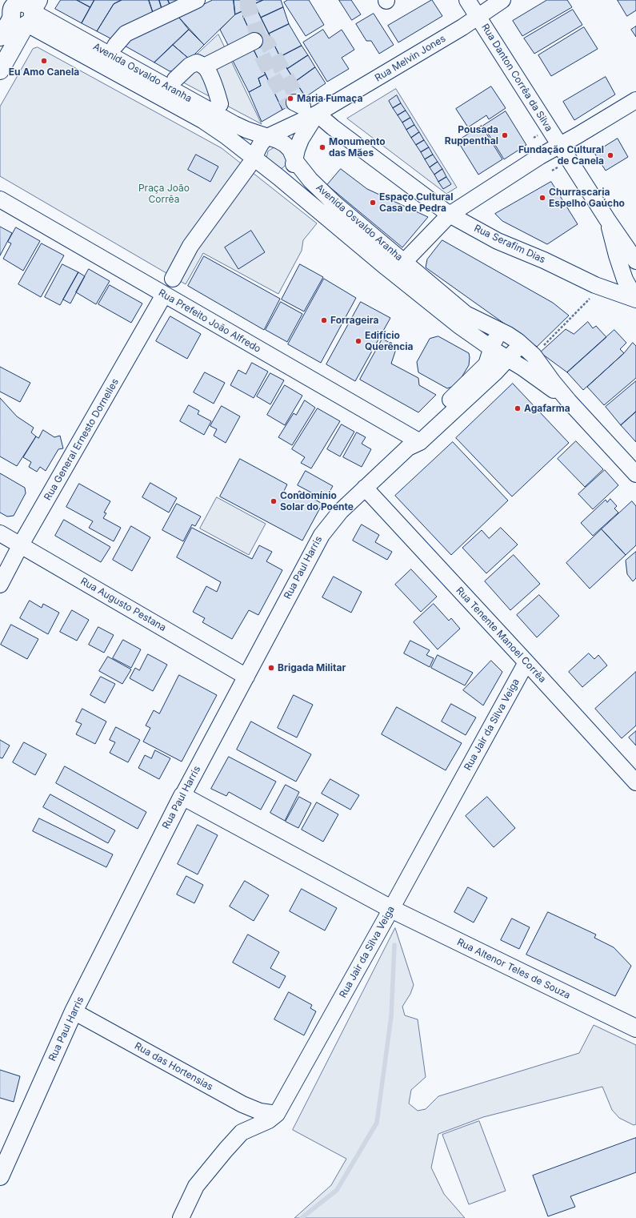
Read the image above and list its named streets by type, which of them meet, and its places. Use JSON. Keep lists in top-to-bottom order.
{
  "streets": {
    "main road": ["Rua Paul Harris", "Rua Altenor Teles de Souza"],
    "street": [
      "Rua Melvin Jones",
      "Avenida Osvaldo Aranha",
      "Rua Danton Corrêa da Silva",
      "Rua Serafim Dias",
      "Rua Prefeito João Alfredo",
      "Rua General Ernesto Dornelles",
      "Rua Augusto Pestana",
      "Rua Tenente Manoel Corrêa",
      "Rua Jair da Silva Veiga",
      "Rua das Hortensias"
    ]
  },
  "crossings": [
    ["Rua Melvin Jones", "Avenida Osvaldo Aranha"],
    ["Rua Melvin Jones", "Rua Danton Corrêa da Silva"],
    ["Rua Melvin Jones", "Rua Serafim Dias"],
    ["Avenida Osvaldo Aranha", "Rua Paul Harris"],
    ["Rua Danton Corrêa da Silva", "Rua Serafim Dias"],
    ["Rua Prefeito João Alfredo", "Rua General Ernesto Dornelles"],
    ["Rua Prefeito João Alfredo", "Rua Paul Harris"],
    ["Rua General Ernesto Dornelles", "Rua Augusto Pestana"],
    ["Rua Paul Harris", "Rua Augusto Pestana"],
    ["Rua Paul Harris", "Rua Tenente Manoel Corrêa"],
    ["Rua Paul Harris", "Rua Altenor Teles de Souza"],
    ["Rua Paul Harris", "Rua das Hortensias"],
    ["Rua Tenente Manoel Corrêa", "Rua Jair da Silva Veiga"],
    ["Rua Jair da Silva Veiga", "Rua Altenor Teles de Souza"],
    ["Rua Jair da Silva Veiga", "Rua das Hortensias"]
  ],
  "parks": ["Praça João Corrêa"],
  "places": [
    "Eu Amo Canela",
    "Maria Fumaça",
    "Pousada Ruppenthal",
    "Monumento das Mães",
    "Fundação Cultural de Canela",
    "Churrascaria Espelho Gaúcho",
    "Espaço Cultural Casa de Pedra",
    "Forrageira",
    "Edifício Querência",
    "Agafarma",
    "Condomínio Solar do Poente",
    "Brigada Militar"
  ]
}
